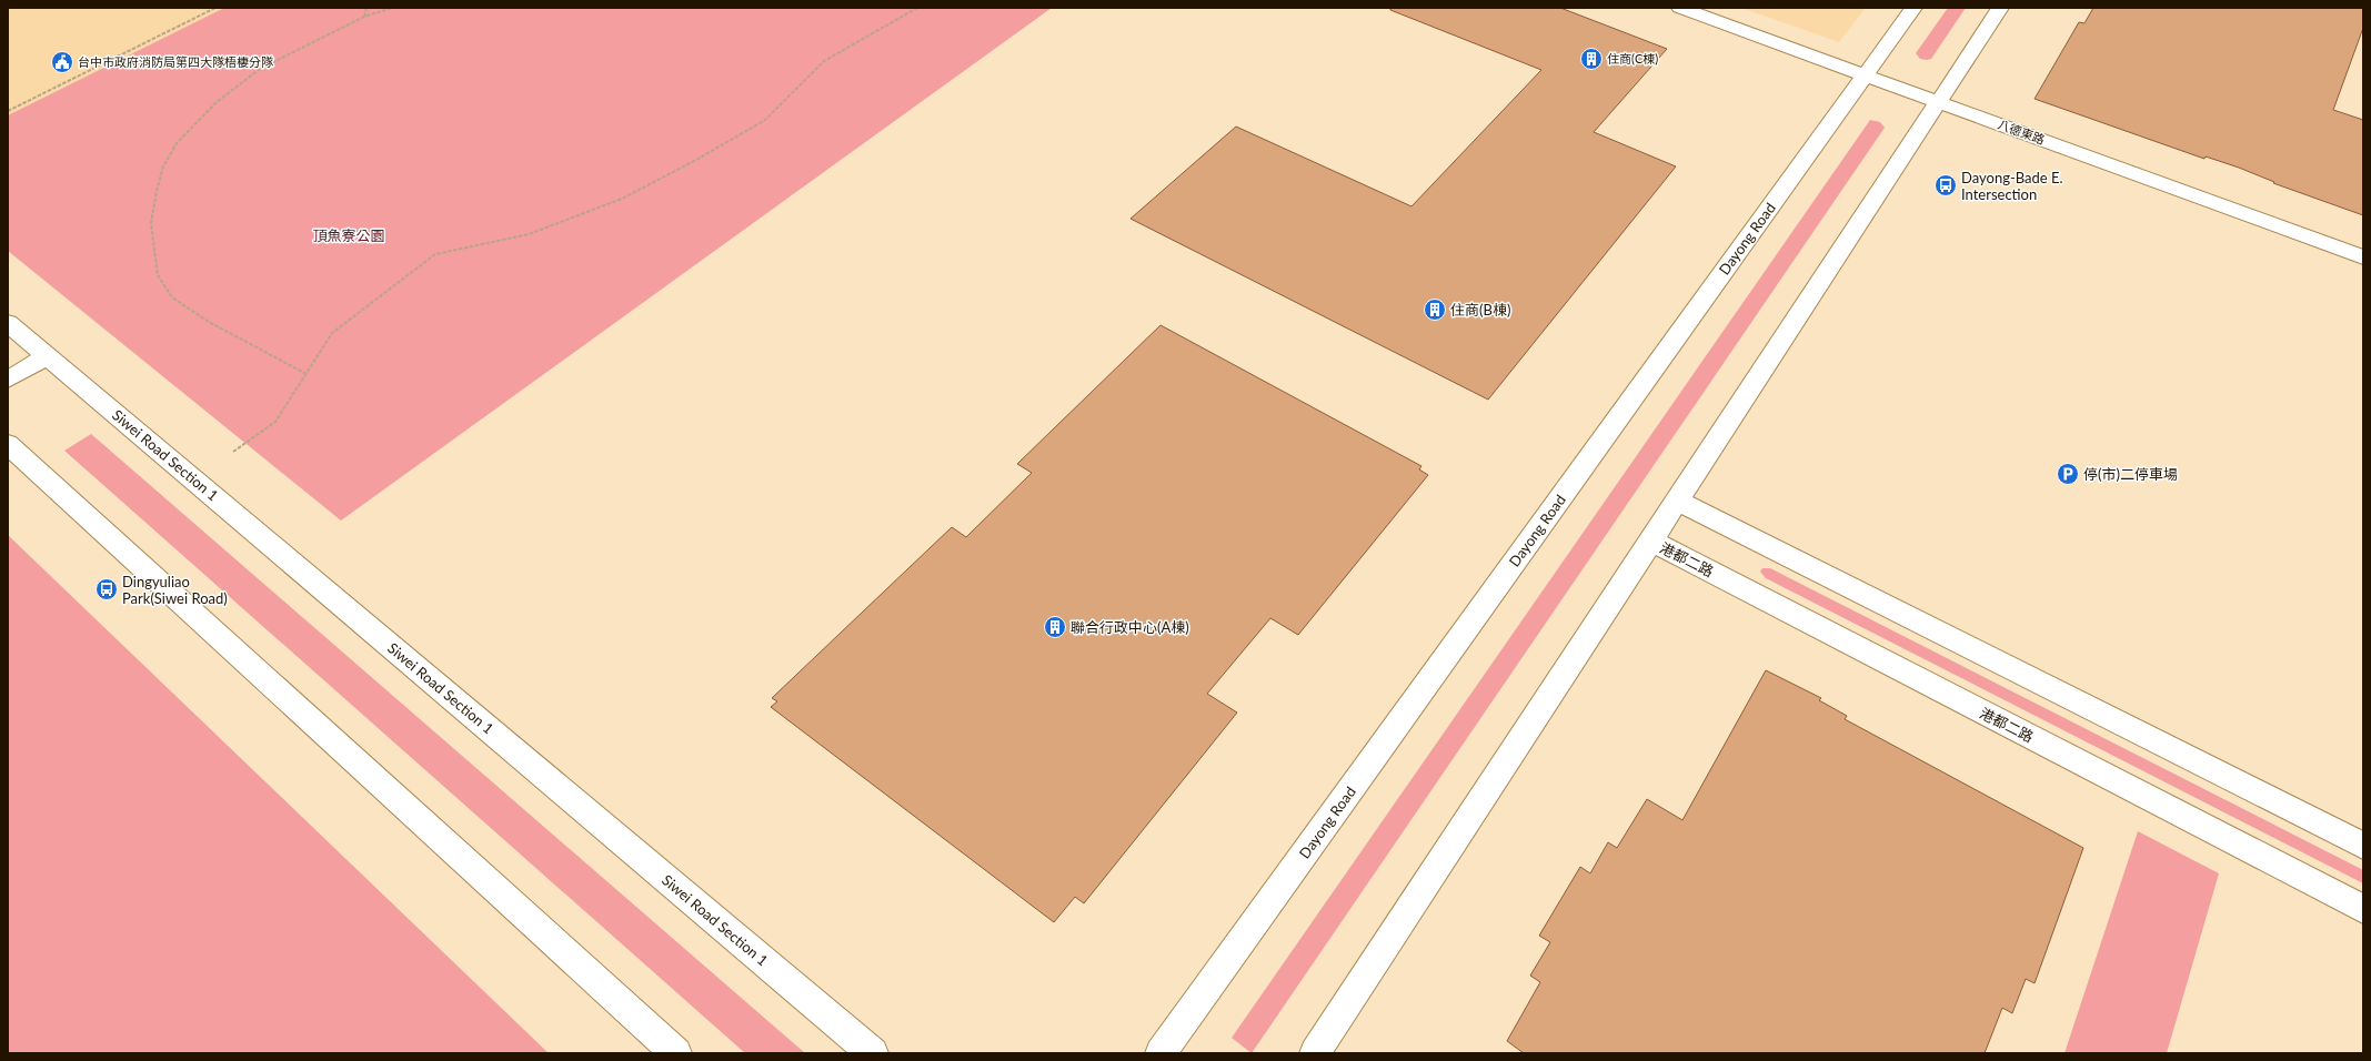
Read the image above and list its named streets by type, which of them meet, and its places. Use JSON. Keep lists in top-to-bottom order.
{
  "streets": {
    "street": [
      "八德東路",
      "Dayong Road",
      "Siwei Road Section 1",
      "港都二路"
    ]
  },
  "crossings": [
    ["八德東路", "Dayong Road"]
  ],
  "parks": ["頂魚寮公園"],
  "places": {
    "building": ["住商(C棟)", "住商(B棟)", "聯合行政中心(A棟)"],
    "public building": ["台中市政府消防局第四大隊梧棲分隊"],
    "bus stop": ["Dayong-Bade E. Intersection", "Dingyuliao Park(Siwei Road)"],
    "parking": ["停(市)二停車場"]
  }
}
